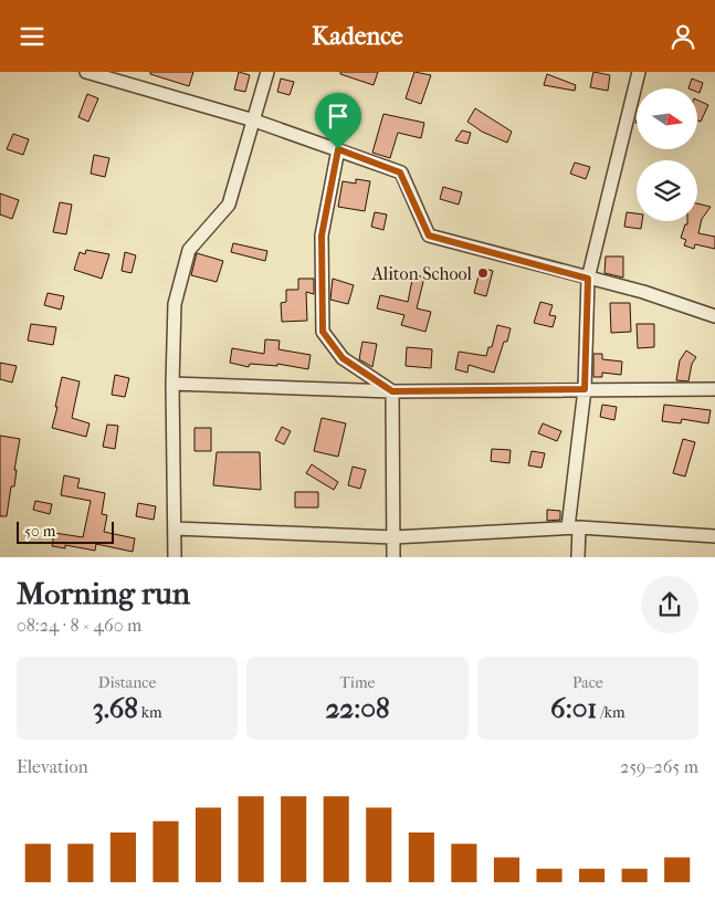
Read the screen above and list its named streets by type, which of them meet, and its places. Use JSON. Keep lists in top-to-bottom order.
{
  "places": ["Aliton School"],
  "scale_bar": "50 m",
  "north": "right",
  "page": {
    "header": "Kadence",
    "scale": "50 m",
    "heading": ["Morning run", "08:24 · 8 × 460 m"],
    "stats": [
      ["Distance", "3.68 km"],
      ["Time", "22:08"],
      ["Pace", "6:01 /km"]
    ],
    "chart": ["Elevation", "259–265 m"]
  }
}
